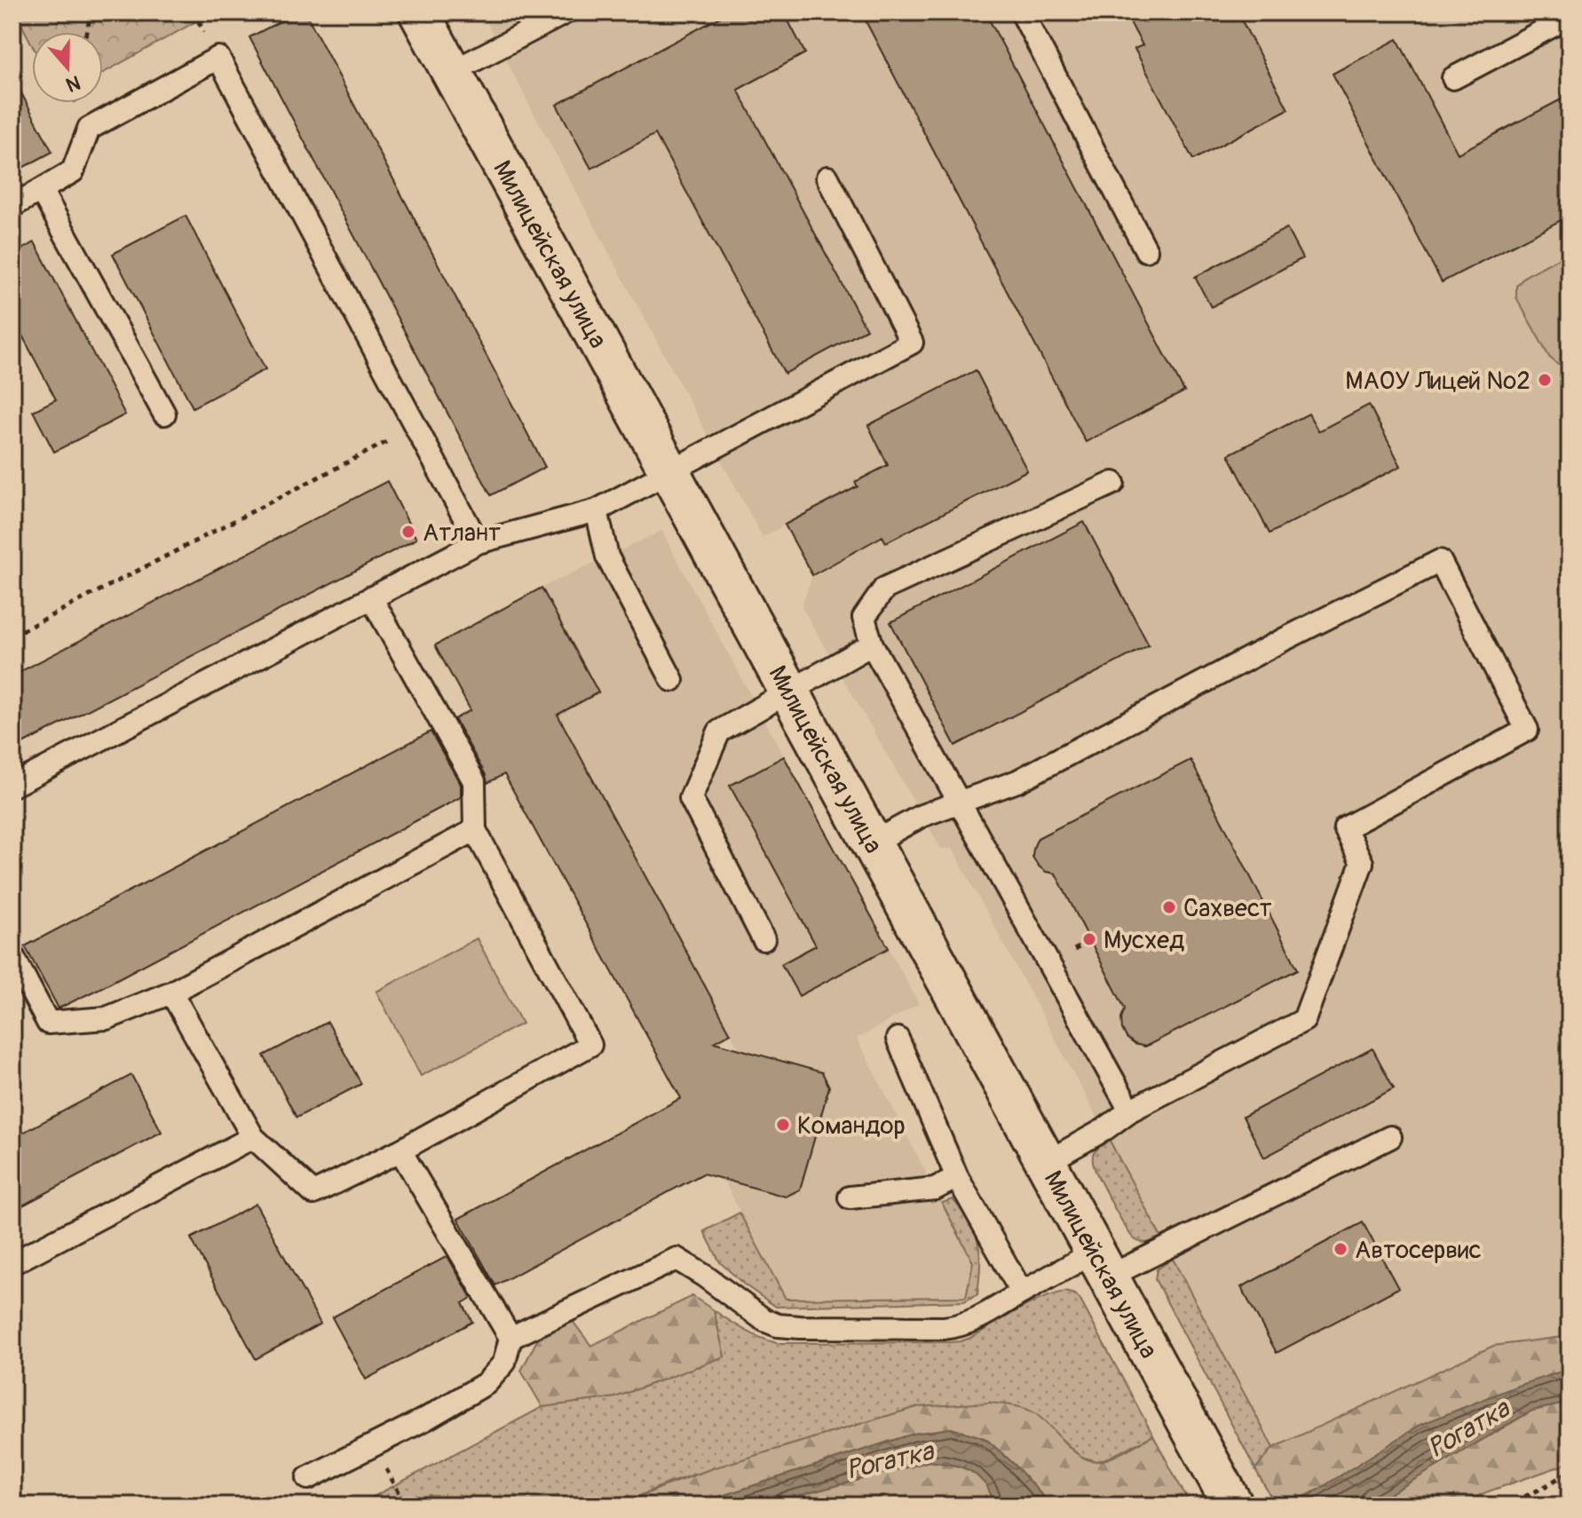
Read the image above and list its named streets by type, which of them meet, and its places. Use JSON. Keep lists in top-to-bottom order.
{
  "streets": {
    "street": ["Милицейская улица"]
  },
  "water": ["Рогатка"],
  "places": [
    "МАОУ Лицей №2",
    "Атлант",
    "Сахвест",
    "Мусхед",
    "Командор",
    "Автосервис"
  ],
  "north": "bottom"
}
